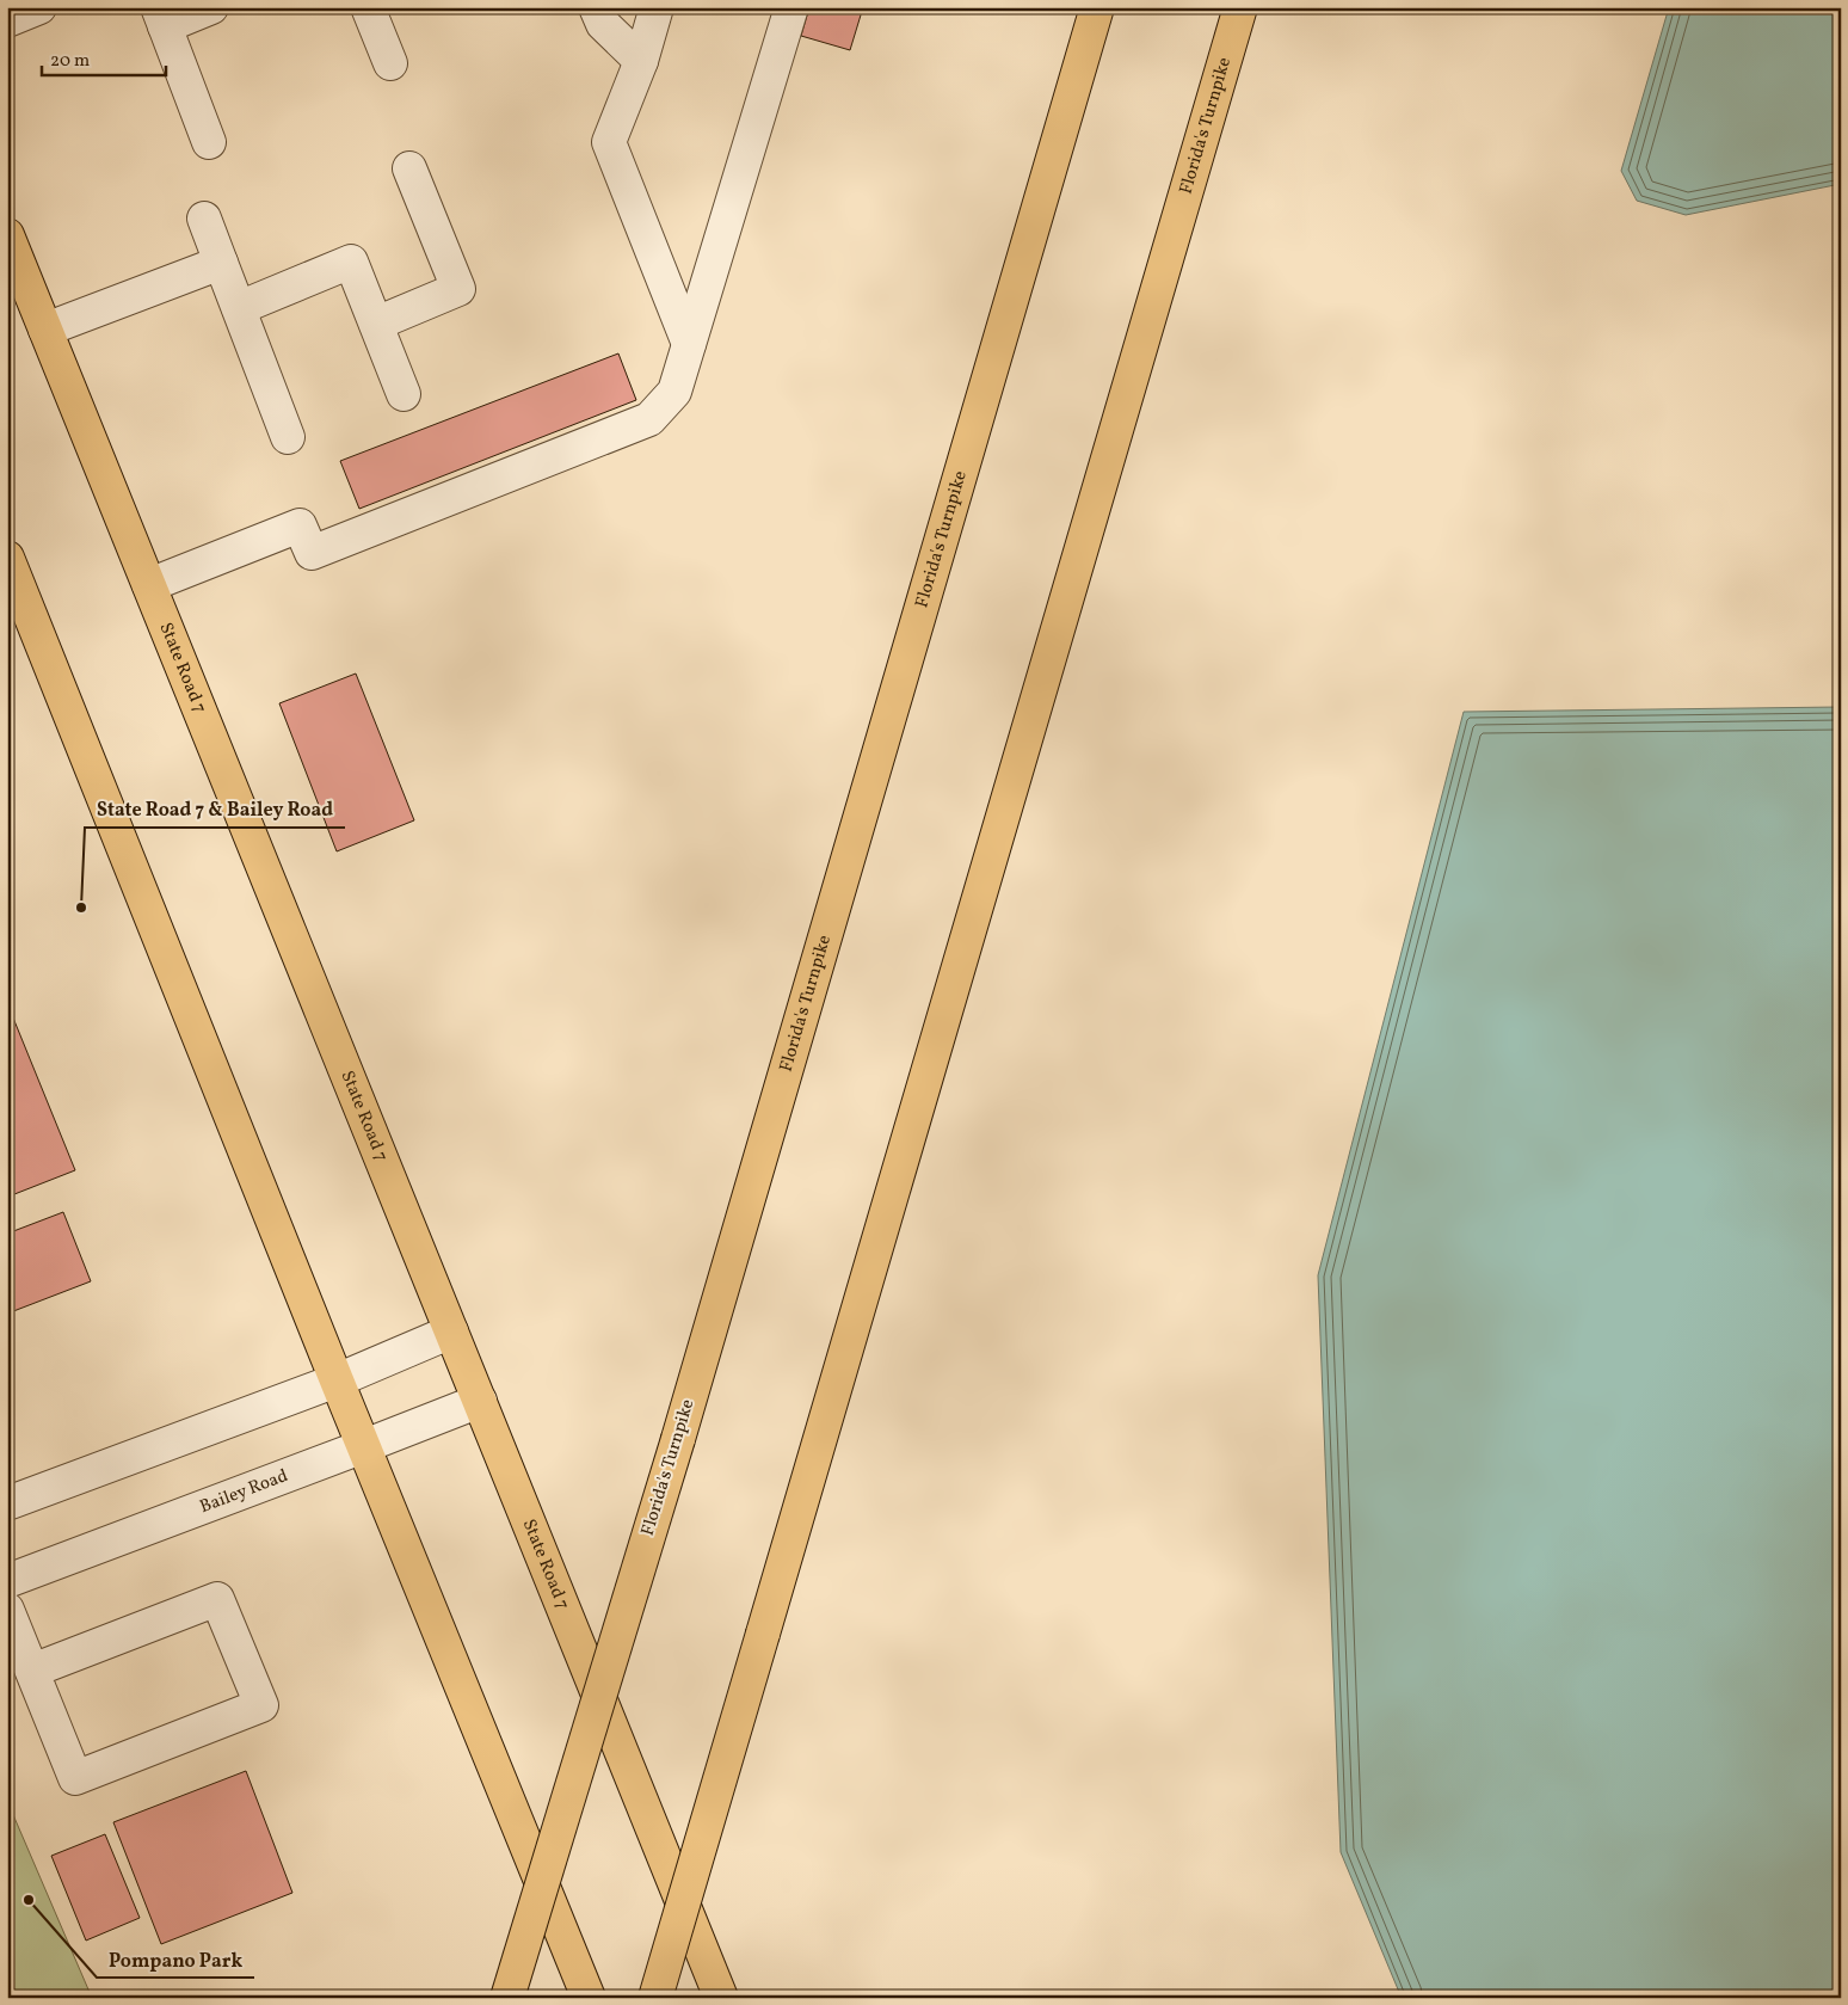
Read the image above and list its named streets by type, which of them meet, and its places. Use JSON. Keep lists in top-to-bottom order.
{
  "streets": {
    "main road": ["Florida's Turnpike", "State Road 7"],
    "street": ["Bailey Road"]
  },
  "crossings": [
    ["State Road 7", "Bailey Road"]
  ],
  "places": ["State Road 7 & Bailey Road", "Pompano Park"],
  "scale_bar": "20 m"
}
